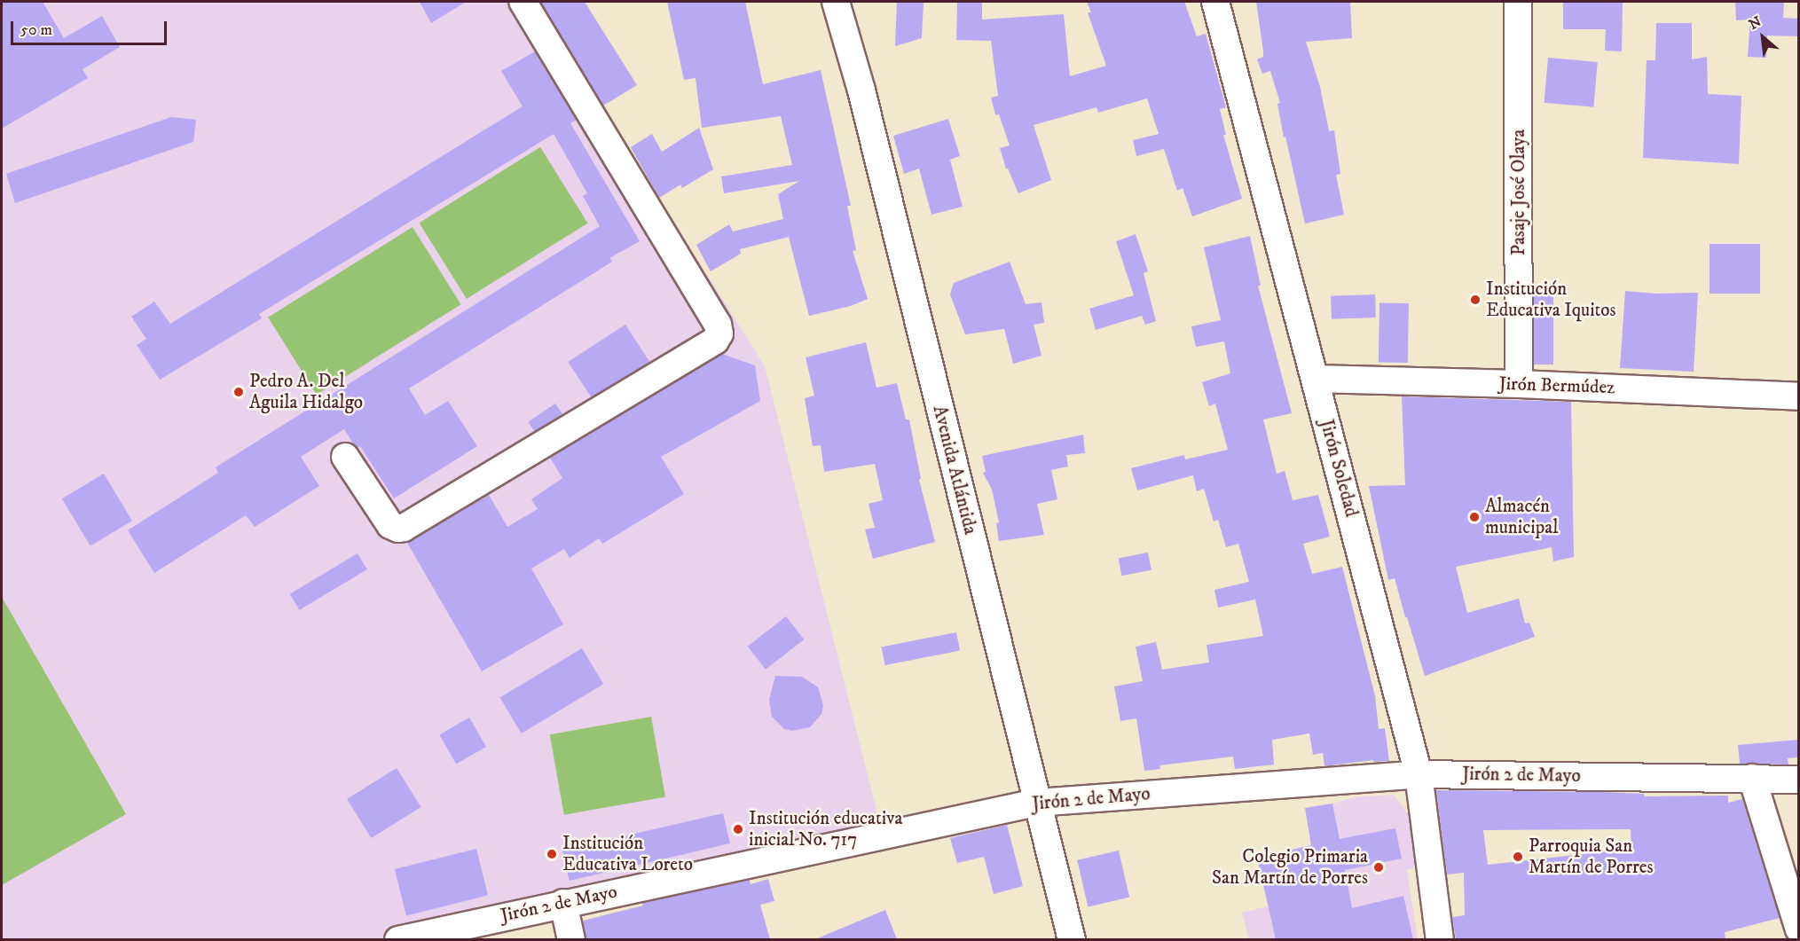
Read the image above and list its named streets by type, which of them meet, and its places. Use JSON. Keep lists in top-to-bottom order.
{
  "streets": {
    "street": [
      "Pasaje José Olaya",
      "Jirón Bermúdez",
      "Jirón Soledad",
      "Avenida Atlántida",
      "Jirón 2 de Mayo"
    ]
  },
  "crossings": [
    ["Pasaje José Olaya", "Jirón Bermúdez"],
    ["Jirón Bermúdez", "Jirón Soledad"],
    ["Jirón Soledad", "Jirón 2 de Mayo"],
    ["Avenida Atlántida", "Jirón 2 de Mayo"]
  ],
  "places": [
    "Institución Educativa Iquitos",
    "Pedro A. Del Aguila Hidalgo",
    "Almacén municipal",
    "Institución educativa inicial No. 717",
    "Institución Educativa Loreto",
    "Parroquia San Martín de Porres",
    "Colegio Primaria San Martín de Porres"
  ],
  "scale_bar": "50 m",
  "north": "top left"
}
